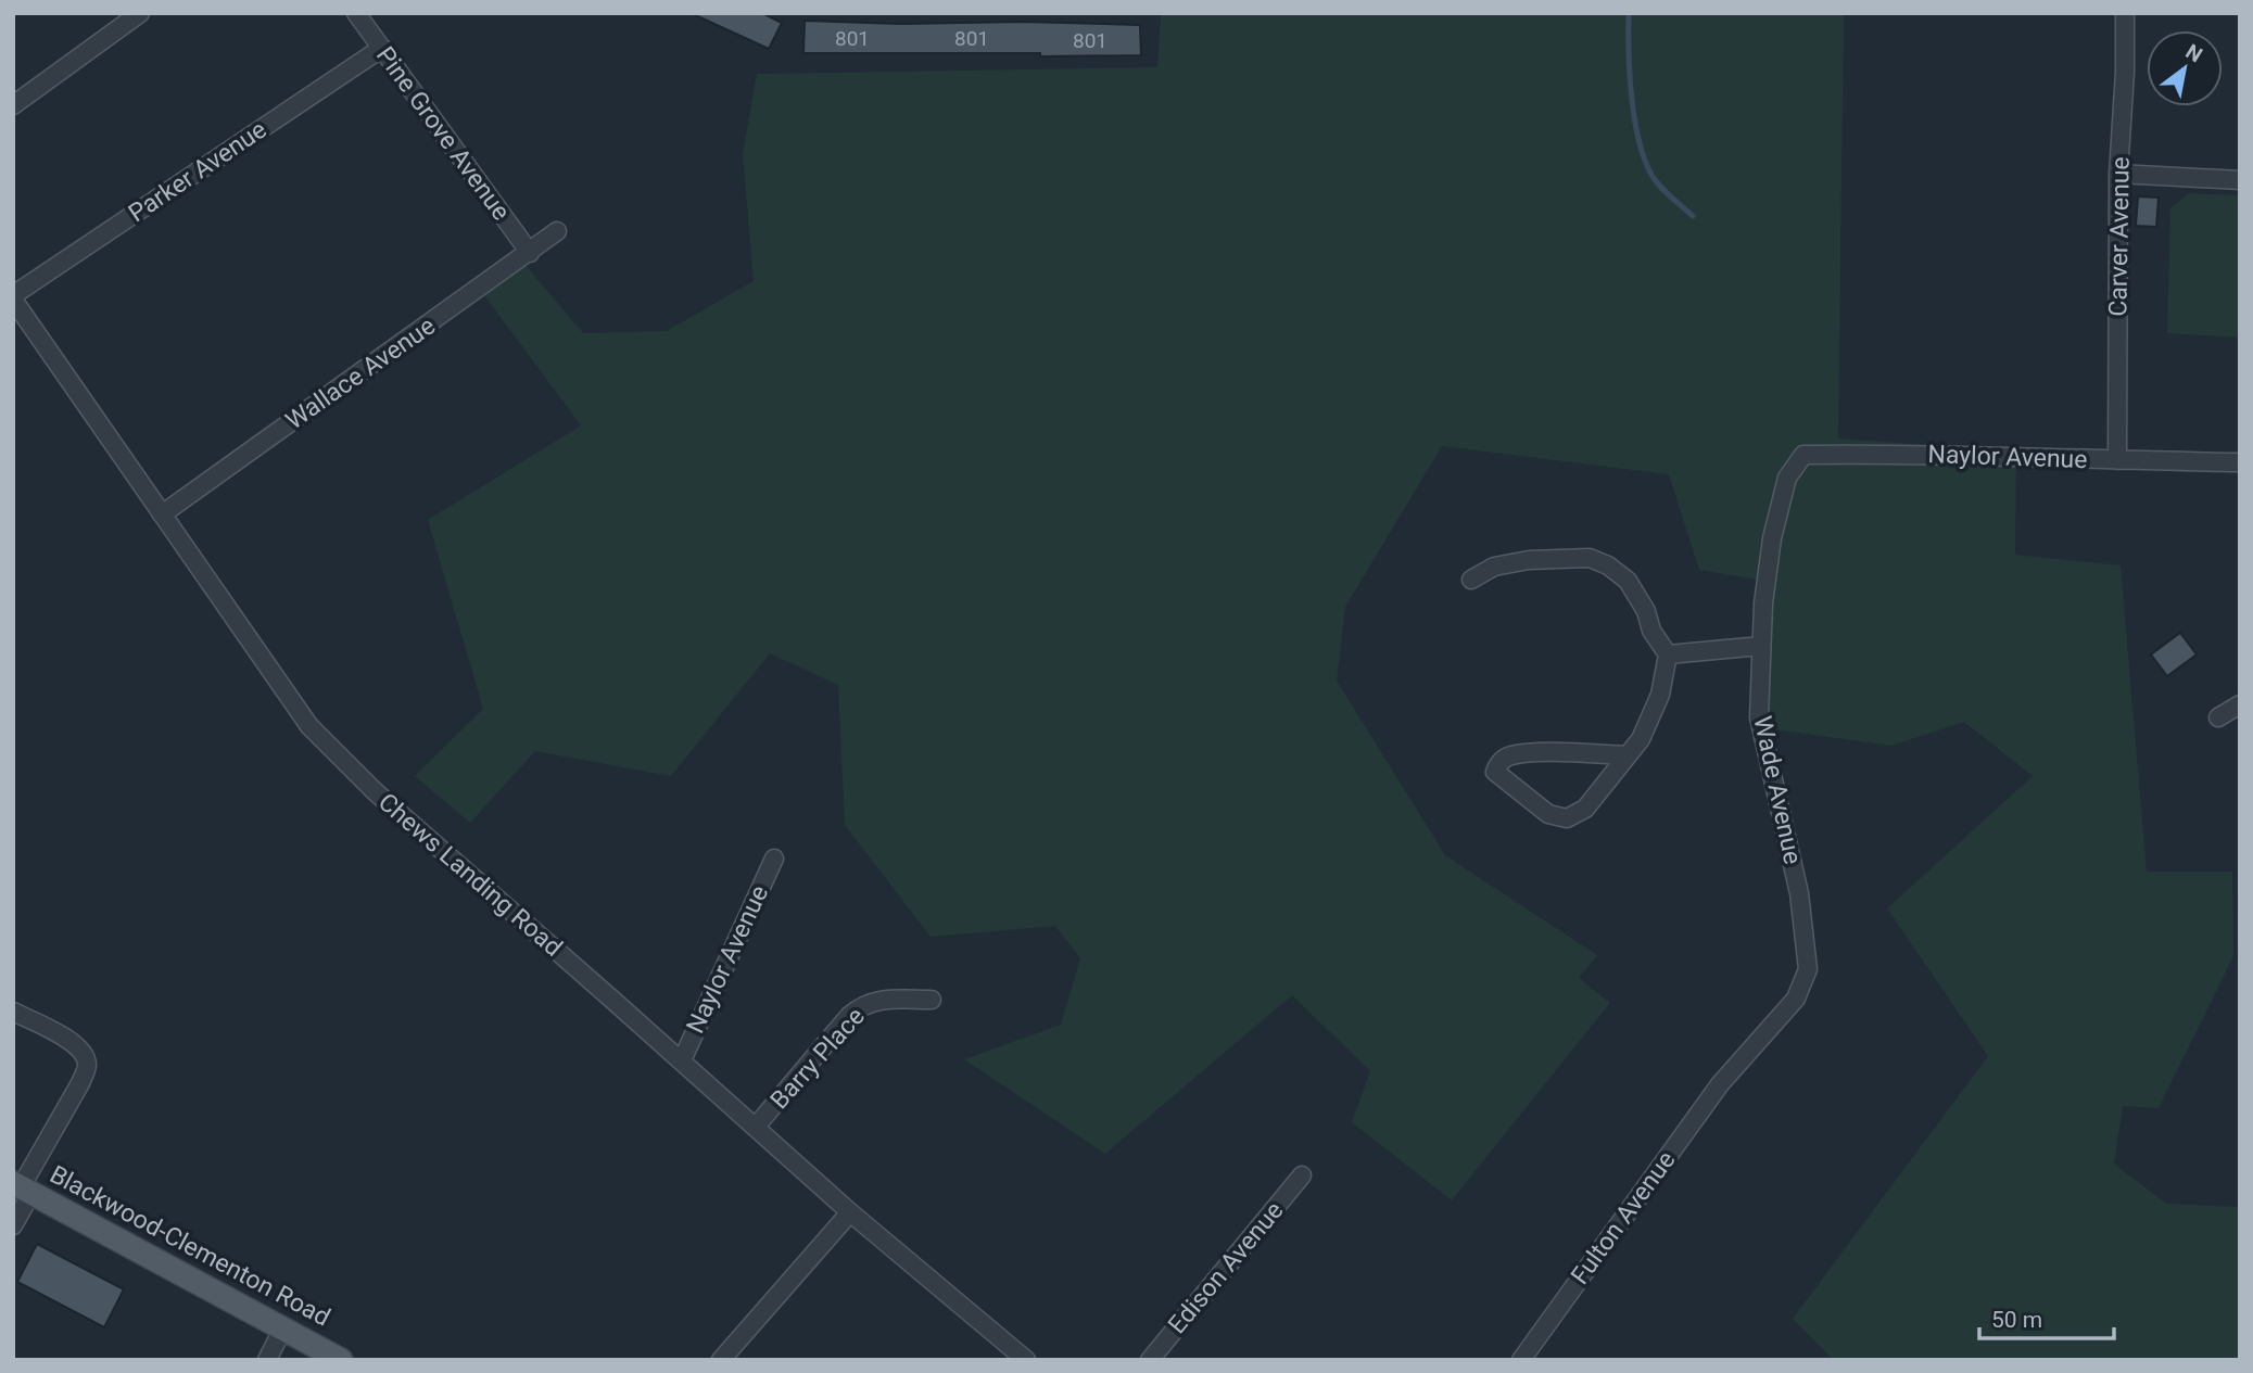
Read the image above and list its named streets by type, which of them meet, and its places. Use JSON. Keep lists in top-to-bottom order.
{
  "streets": {
    "main road": ["Blackwood-Clementon Road"],
    "street": [
      "Pine Grove Avenue",
      "Parker Avenue",
      "Carver Avenue",
      "Wallace Avenue",
      "Naylor Avenue",
      "Wade Avenue",
      "Chews Landing Road",
      "Barry Place",
      "Fulton Avenue",
      "Edison Avenue"
    ]
  },
  "crossings": [
    ["Pine Grove Avenue", "Parker Avenue"],
    ["Pine Grove Avenue", "Wallace Avenue"],
    ["Parker Avenue", "Chews Landing Road"],
    ["Carver Avenue", "Naylor Avenue"],
    ["Wallace Avenue", "Chews Landing Road"],
    ["Naylor Avenue", "Wade Avenue"],
    ["Naylor Avenue", "Chews Landing Road"],
    ["Wade Avenue", "Fulton Avenue"],
    ["Chews Landing Road", "Barry Place"]
  ],
  "house_numbers": ["801", "801", "801"],
  "scale_bar": "50 m",
  "north": "top right"
}
